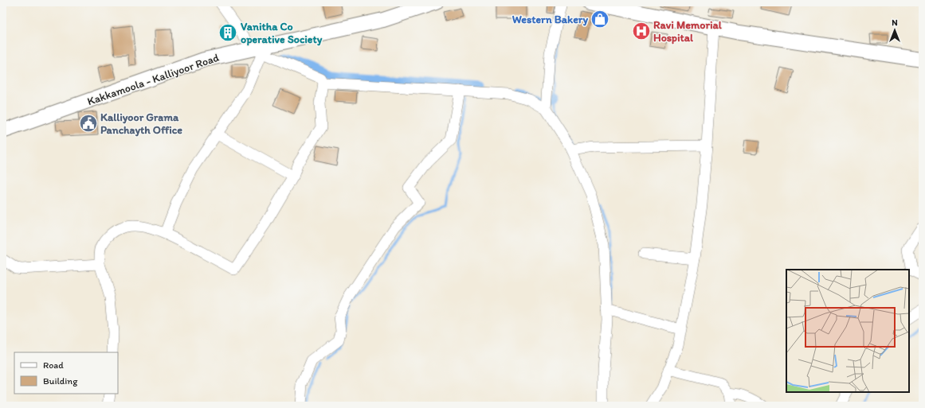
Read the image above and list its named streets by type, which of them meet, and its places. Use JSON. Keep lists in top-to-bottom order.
{
  "streets": {
    "main road": ["Kakkamoola - Kalliyoor Road"]
  },
  "places": {
    "shop": ["Western Bakery"],
    "hospital": ["Ravi Memorial Hospital"],
    "building": ["Vanitha Co operative Society"],
    "public building": ["Kalliyoor Grama Panchayth Office"]
  },
  "legend": ["Road", "Building"],
  "north": "top"
}
